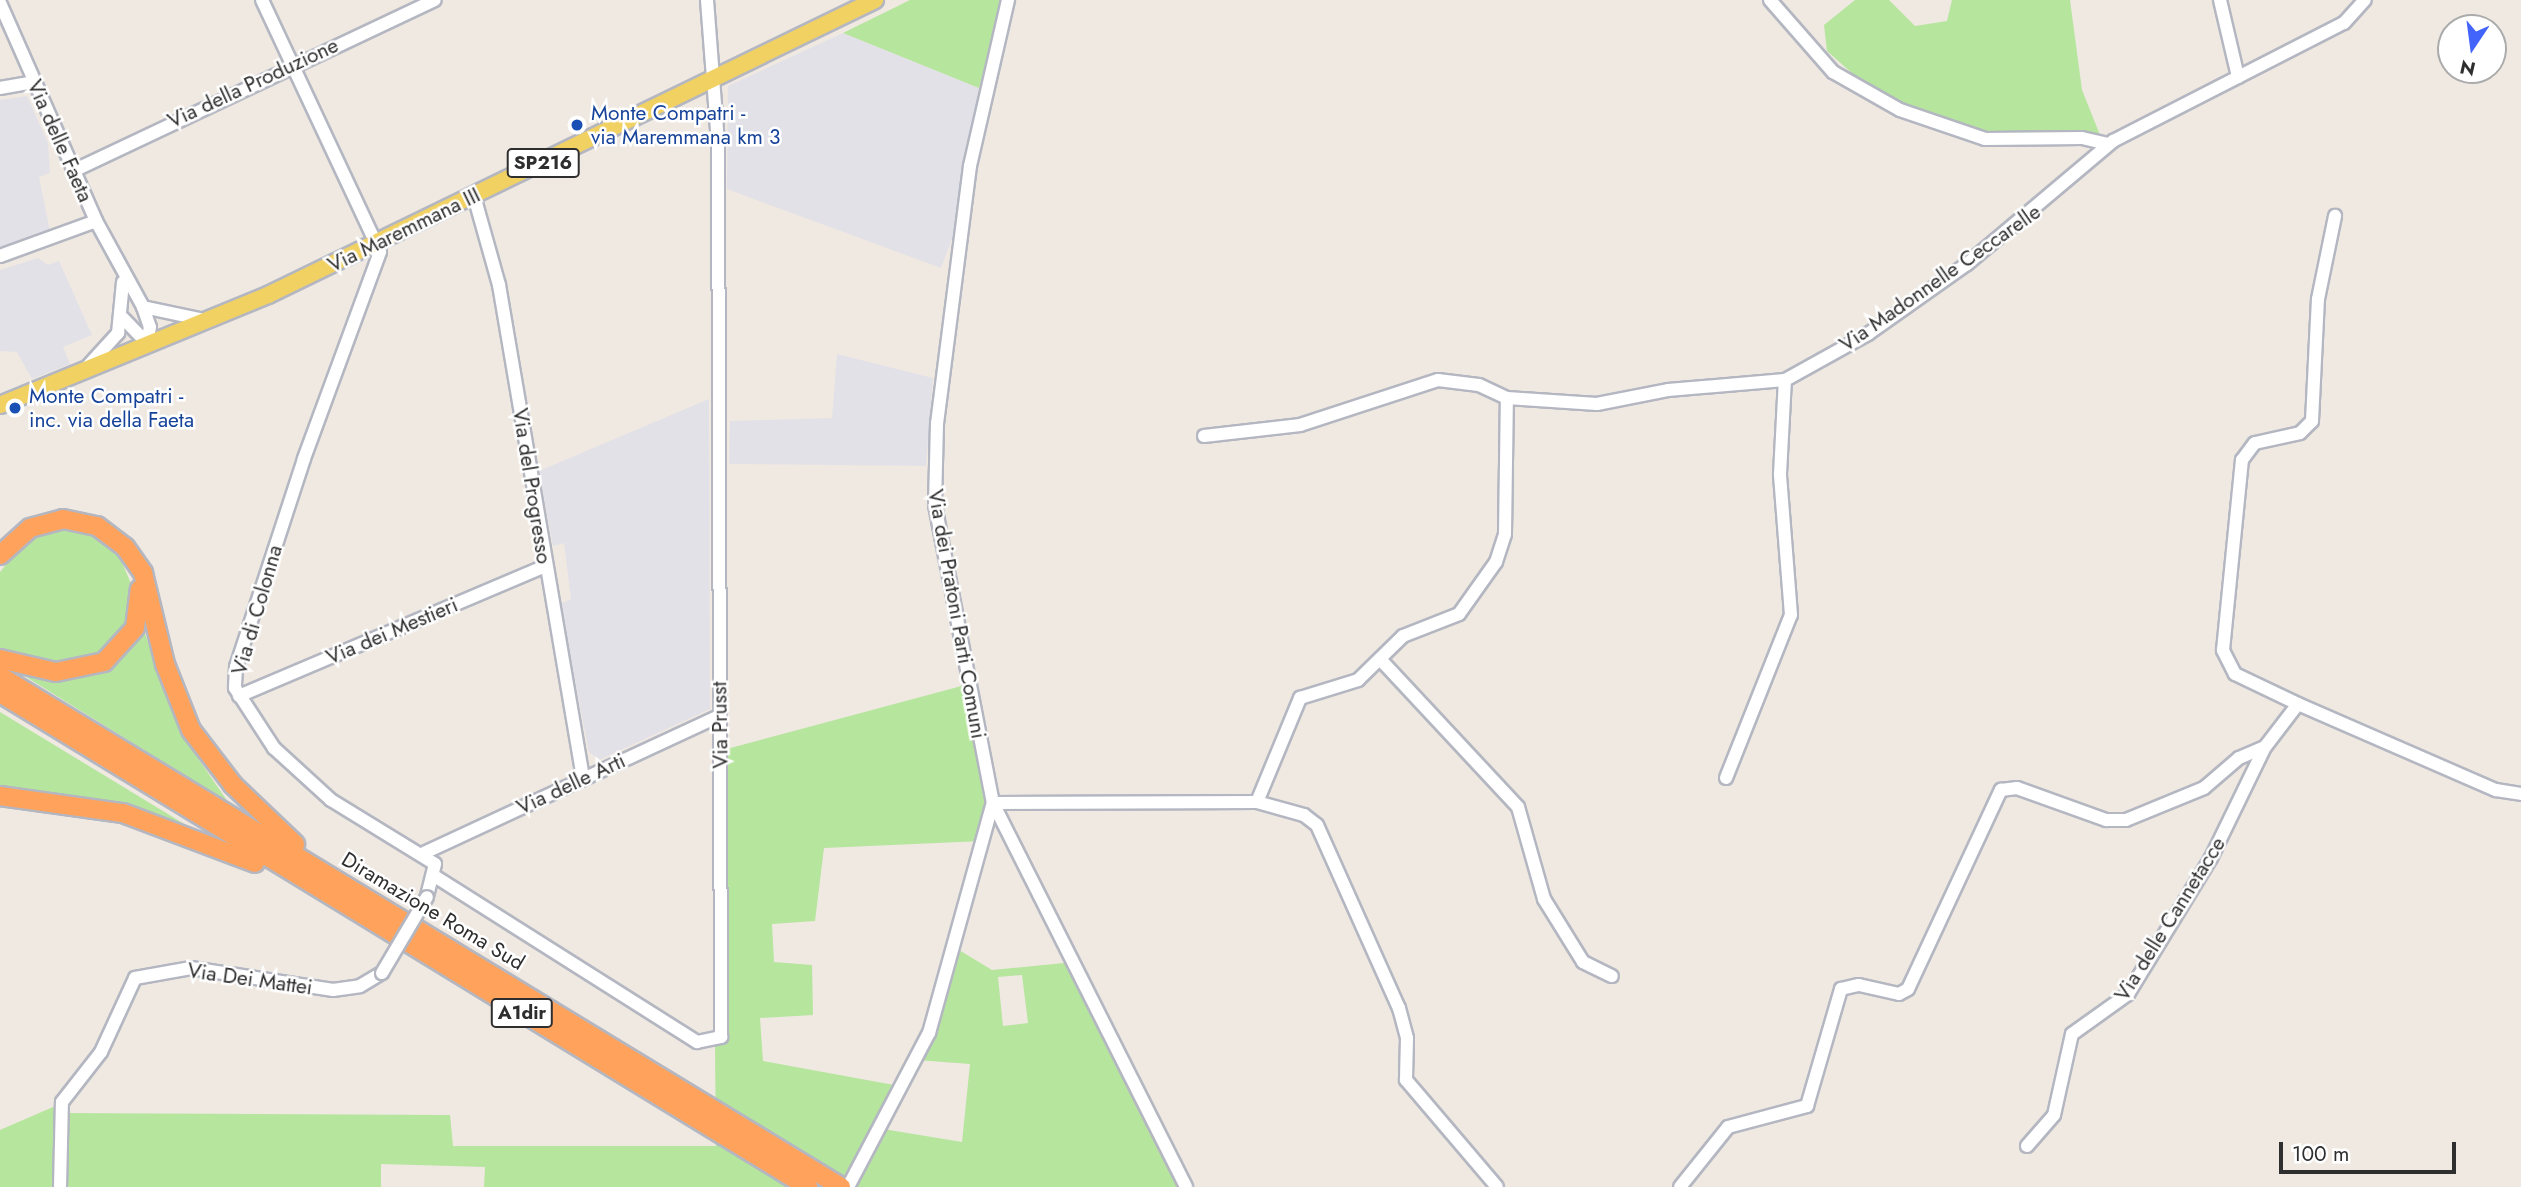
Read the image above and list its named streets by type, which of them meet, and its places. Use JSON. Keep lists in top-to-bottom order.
{
  "streets": {
    "highway": ["Diramazione Roma Sud", "A1dir"],
    "main road": ["SP216", "Via Maremmana III"],
    "street": [
      "Via della Produzione",
      "Via delle Faeta",
      "Via Madonnelle Ceccarelle",
      "Via del Progresso",
      "Via di Colonna",
      "Via dei Pratoni Parti Comuni",
      "Via dei Mestieri",
      "Via Prusst",
      "Via delle Arti",
      "Via delle Cannetacce",
      "Via Dei Mattei"
    ]
  },
  "crossings": [
    ["Via della Produzione", "Via delle Faeta"],
    ["Via Maremmana III", "Via del Progresso"],
    ["Via Maremmana III", "Via di Colonna"],
    ["Via Maremmana III", "Via Prusst"],
    ["Via del Progresso", "Via dei Mestieri"],
    ["Via del Progresso", "Via delle Arti"],
    ["Via di Colonna", "Via dei Mestieri"],
    ["Via di Colonna", "Via delle Arti"],
    ["Via Prusst", "Via delle Arti"],
    ["Via Prusst", "Via Dei Mattei"]
  ],
  "places": ["Monte Compatri - via Maremmana km 3", "Monte Compatri - inc. via della Faeta"],
  "scale_bar": "100 m",
  "north": "bottom"
}
